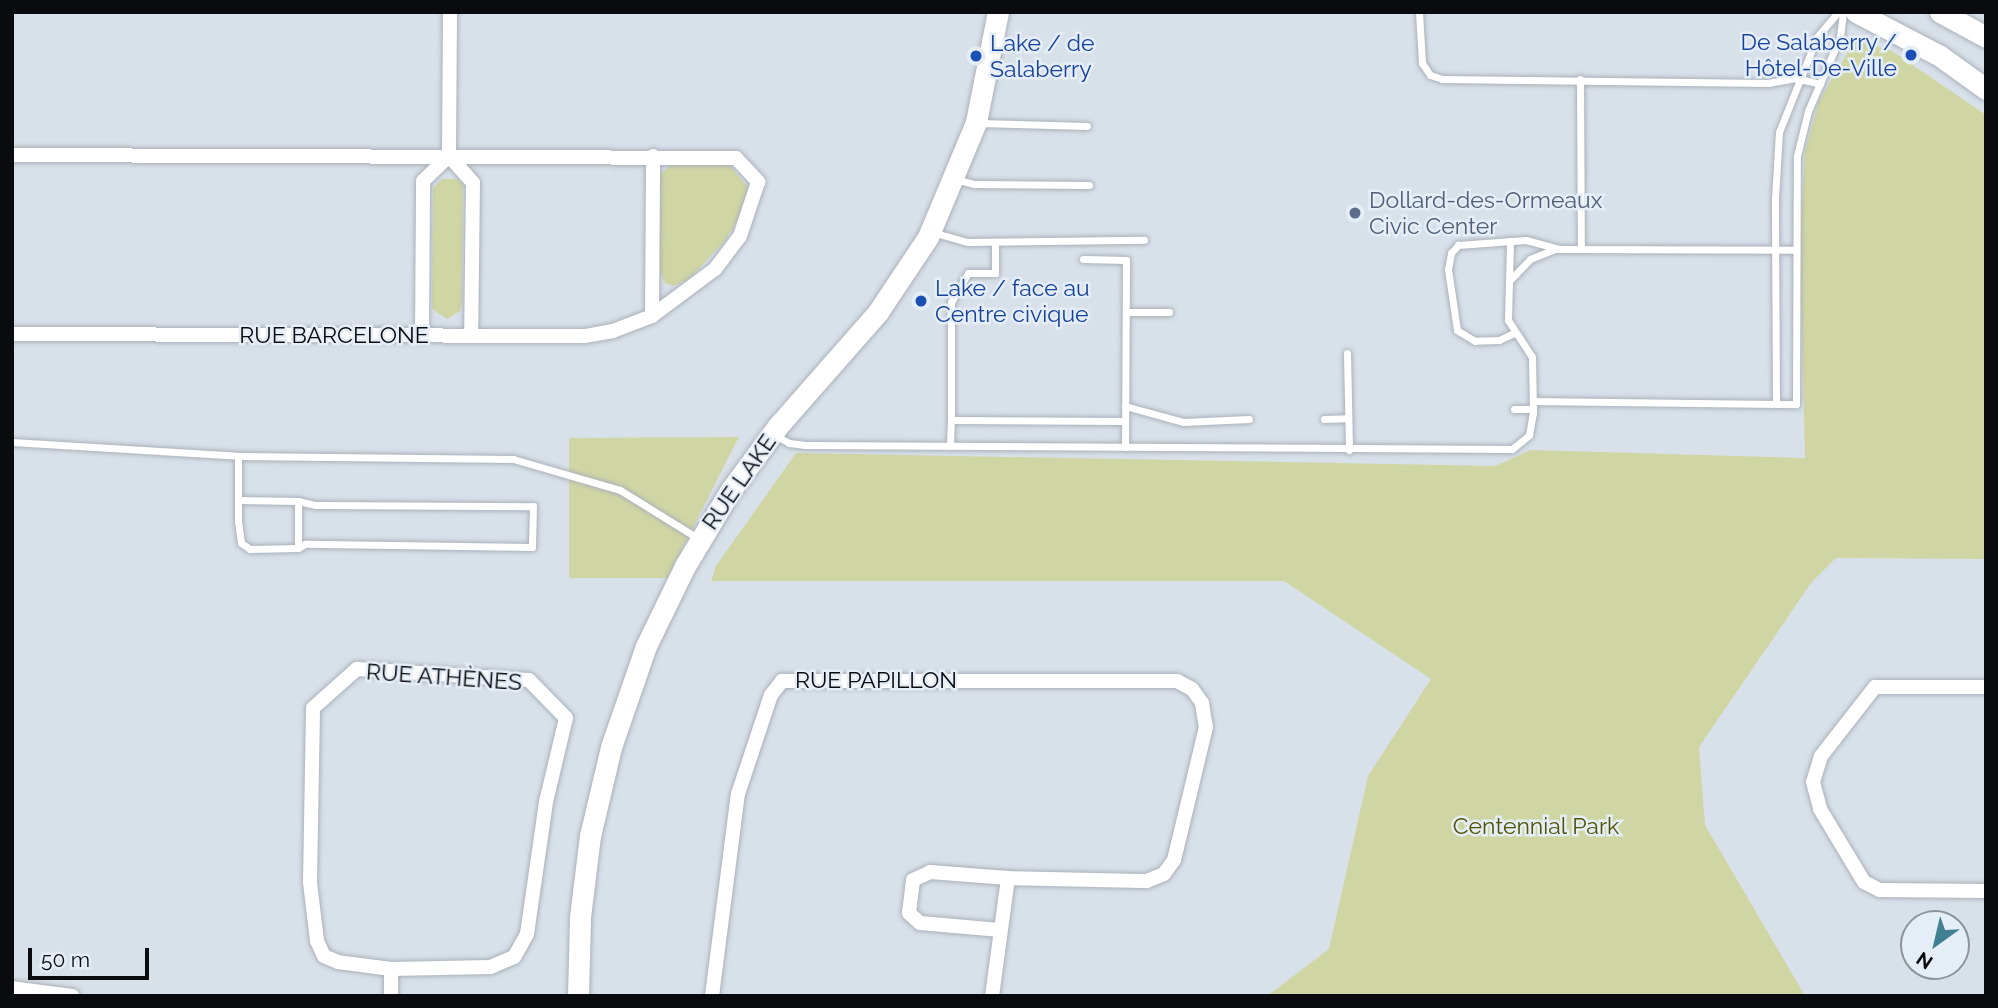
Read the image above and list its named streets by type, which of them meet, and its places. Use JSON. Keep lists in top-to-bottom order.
{
  "streets": {
    "street": [
      "RUE BARCELONE",
      "RUE LAKE",
      "RUE ATHÈNES",
      "RUE PAPILLON"
    ]
  },
  "parks": ["Centennial Park"],
  "places": [
    "De Salaberry / Hôtel-De-Ville",
    "Lake / de Salaberry",
    "Dollard-des-Ormeaux Civic Center",
    "Lake / face au Centre civique"
  ],
  "scale_bar": "50 m",
  "north": "bottom left"
}
